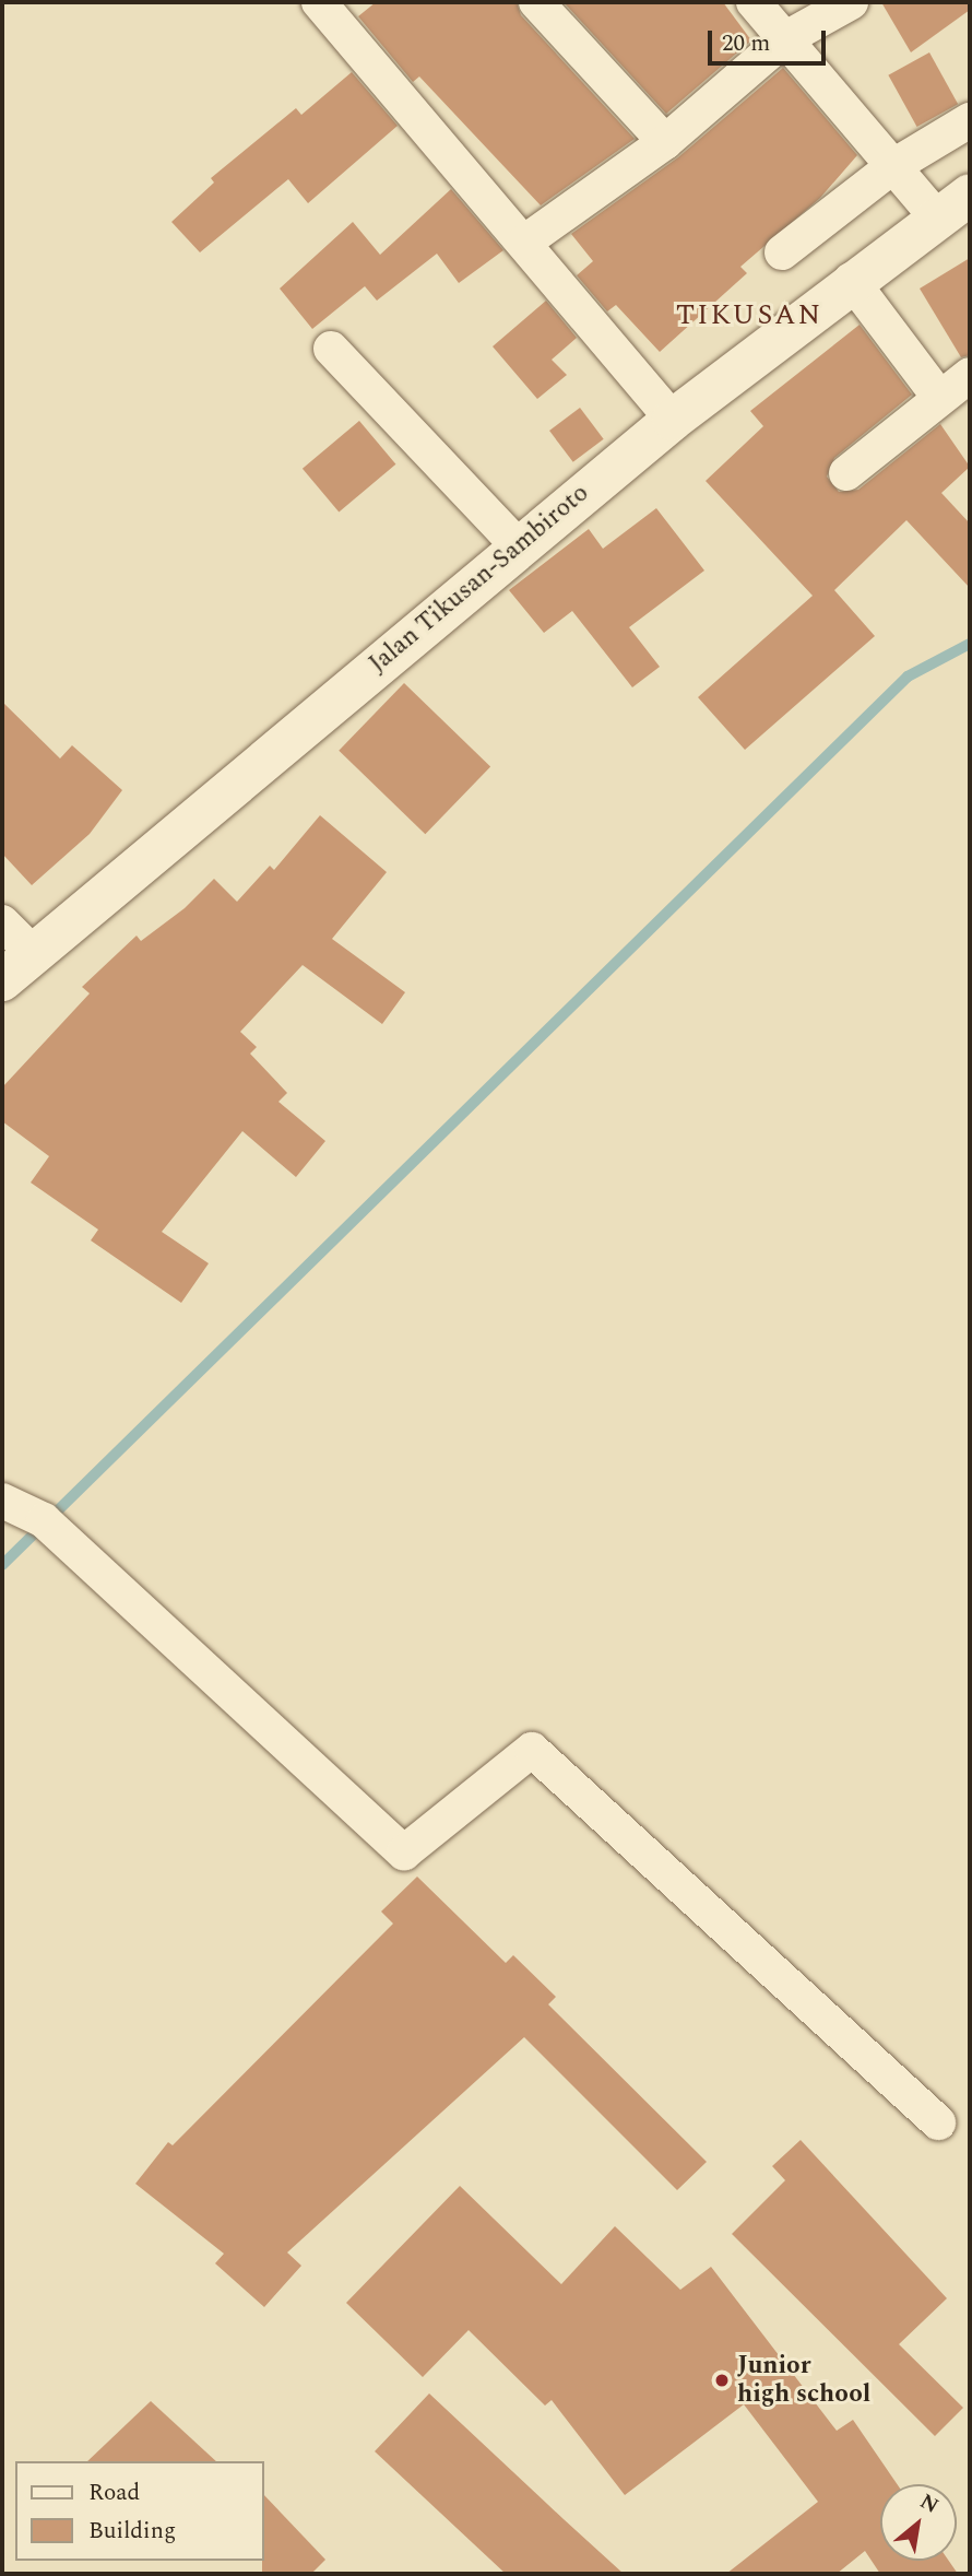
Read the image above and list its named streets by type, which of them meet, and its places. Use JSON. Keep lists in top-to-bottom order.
{
  "streets": {
    "street": ["Jalan Tikusan-Sambiroto"]
  },
  "districts": ["TIKUSAN"],
  "places": ["Junior high school"],
  "legend": ["Road", "Building"],
  "scale_bar": "20 m",
  "north": "top right"
}
